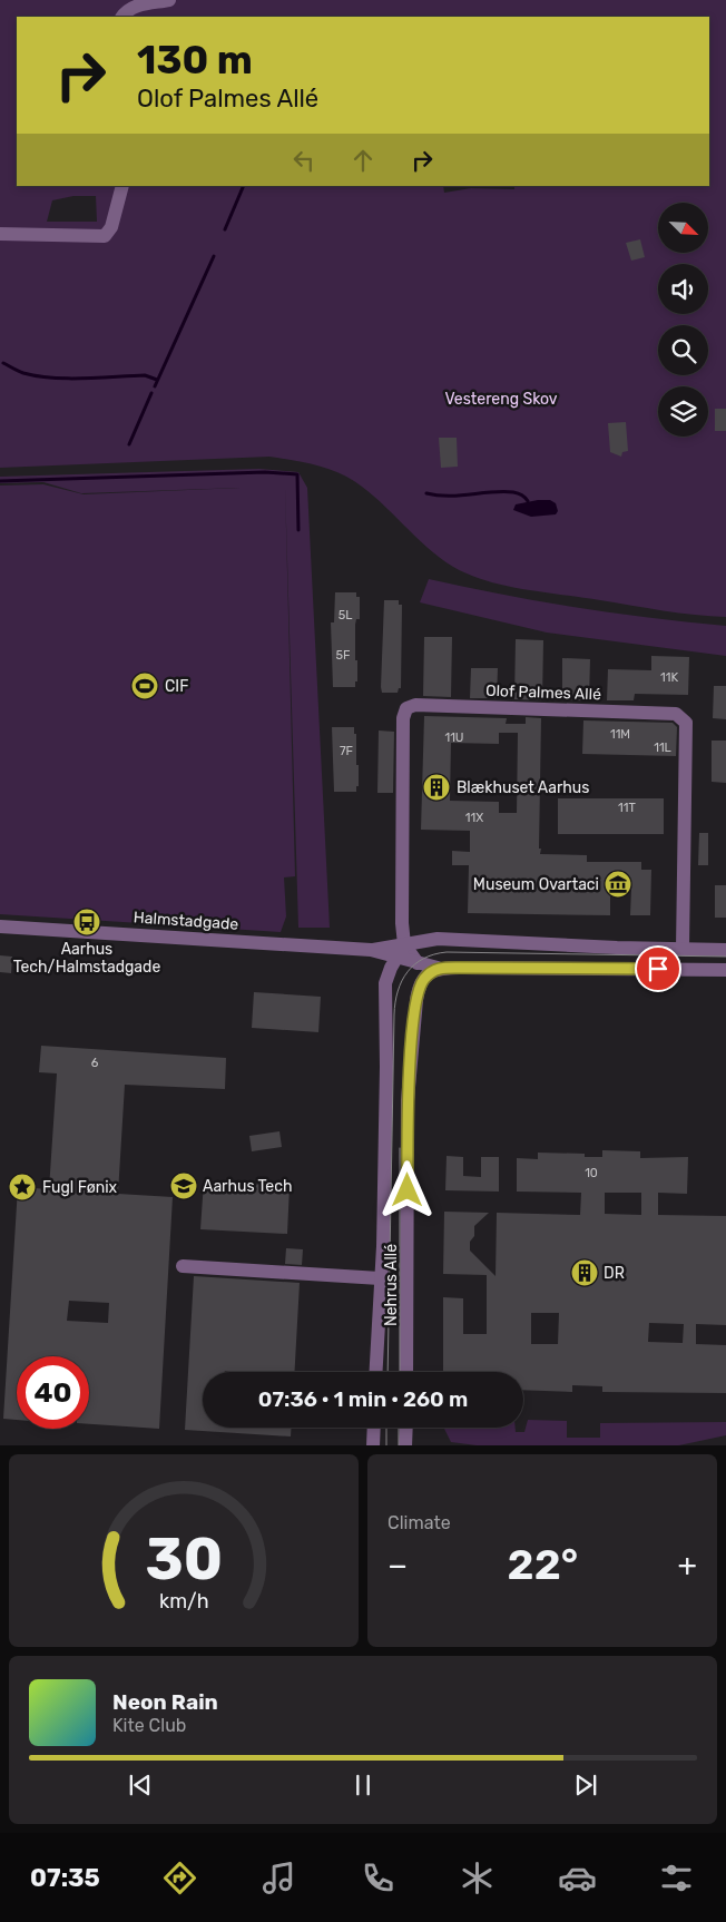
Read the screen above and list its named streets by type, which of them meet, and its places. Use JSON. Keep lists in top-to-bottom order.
{
  "streets": {
    "street": ["Olof Palmes Allé", "Halmstadgade", "Nehrus Allé"]
  },
  "crossings": [
    ["Olof Palmes Allé", "Halmstadgade"],
    ["Olof Palmes Allé", "Nehrus Allé"],
    ["Halmstadgade", "Nehrus Allé"]
  ],
  "parks": ["Vestereng Skov"],
  "places": {
    "sports": ["CIF"],
    "building": ["Blækhuset Aarhus", "DR"],
    "museum": ["Museum Ovartaci"],
    "bus stop": ["Aarhus Tech/Halmstadgade"],
    "school or university": ["Aarhus Tech"],
    "place": ["Fugl Fønix"]
  },
  "house_numbers": [
    "5L",
    "5F",
    "11K",
    "11M",
    "11U",
    "11L",
    "7F",
    "11T",
    "11X",
    "6",
    "10"
  ],
  "north": "bottom right",
  "page": {
    "turn": ["130 m", "Olof Palmes Allé"],
    "limit": "40",
    "trip": "07:36 · 1 min · 260 m",
    "tile": "Climate",
    "heat": ["−", "22°", "+"],
    "song": ["Neon Rain", "Kite Club"],
    "tabs": "07:35",
    "gauge": ["30", "km/h"]
  }
}
